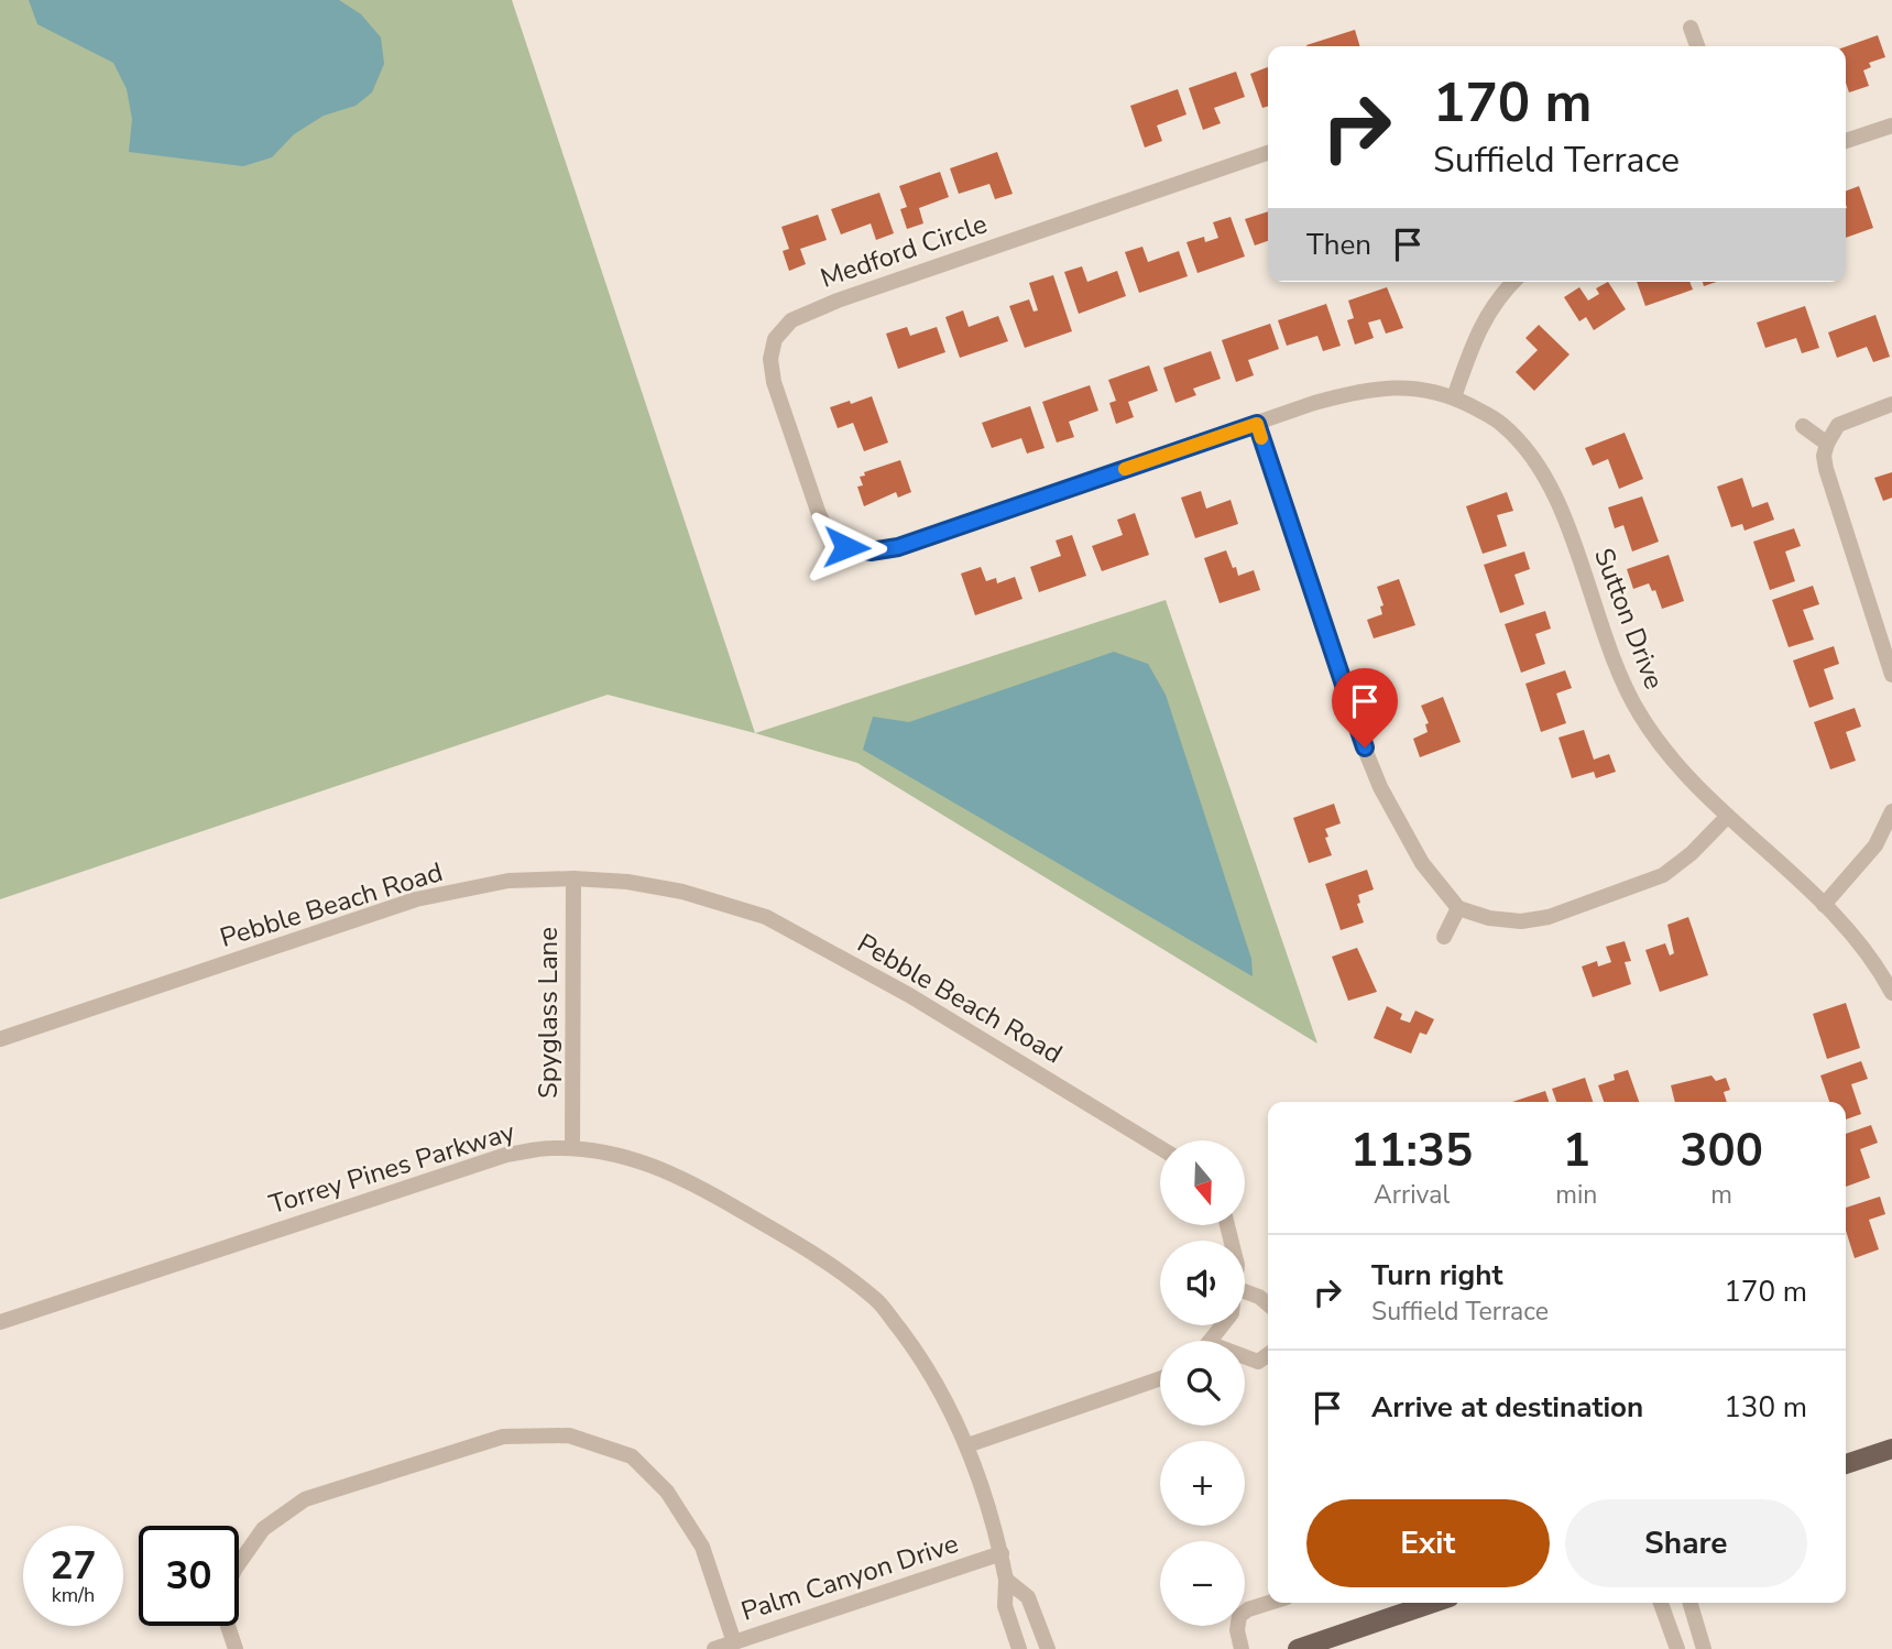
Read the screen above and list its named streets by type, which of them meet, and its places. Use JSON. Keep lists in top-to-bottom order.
{
  "streets": {
    "street": [
      "Medford Circle",
      "Sutton Drive",
      "Pebble Beach Road",
      "Spyglass Lane",
      "Torrey Pines Parkway",
      "Palm Canyon Drive"
    ]
  },
  "crossings": [
    ["Medford Circle", "Sutton Drive"],
    ["Pebble Beach Road", "Spyglass Lane"],
    ["Spyglass Lane", "Torrey Pines Parkway"],
    ["Torrey Pines Parkway", "Palm Canyon Drive"]
  ],
  "north": "bottom",
  "page": {
    "turn": ["170 m", "Suffield Terrace"],
    "then": "Then",
    "eta": [
      "11:35",
      "Arrival",
      "1",
      "min",
      "300",
      "m"
    ],
    "map_buttons": ["+", "−"],
    "list": [
      {
        "name": "Turn right",
        "note": "Suffield Terrace",
        "value": "170 m"
      },
      {
        "name": "Arrive at destination",
        "value": "130 m"
      }
    ],
    "buttons": ["Exit", "Share"],
    "speed": "27 km/h",
    "limit": "30"
  }
}
